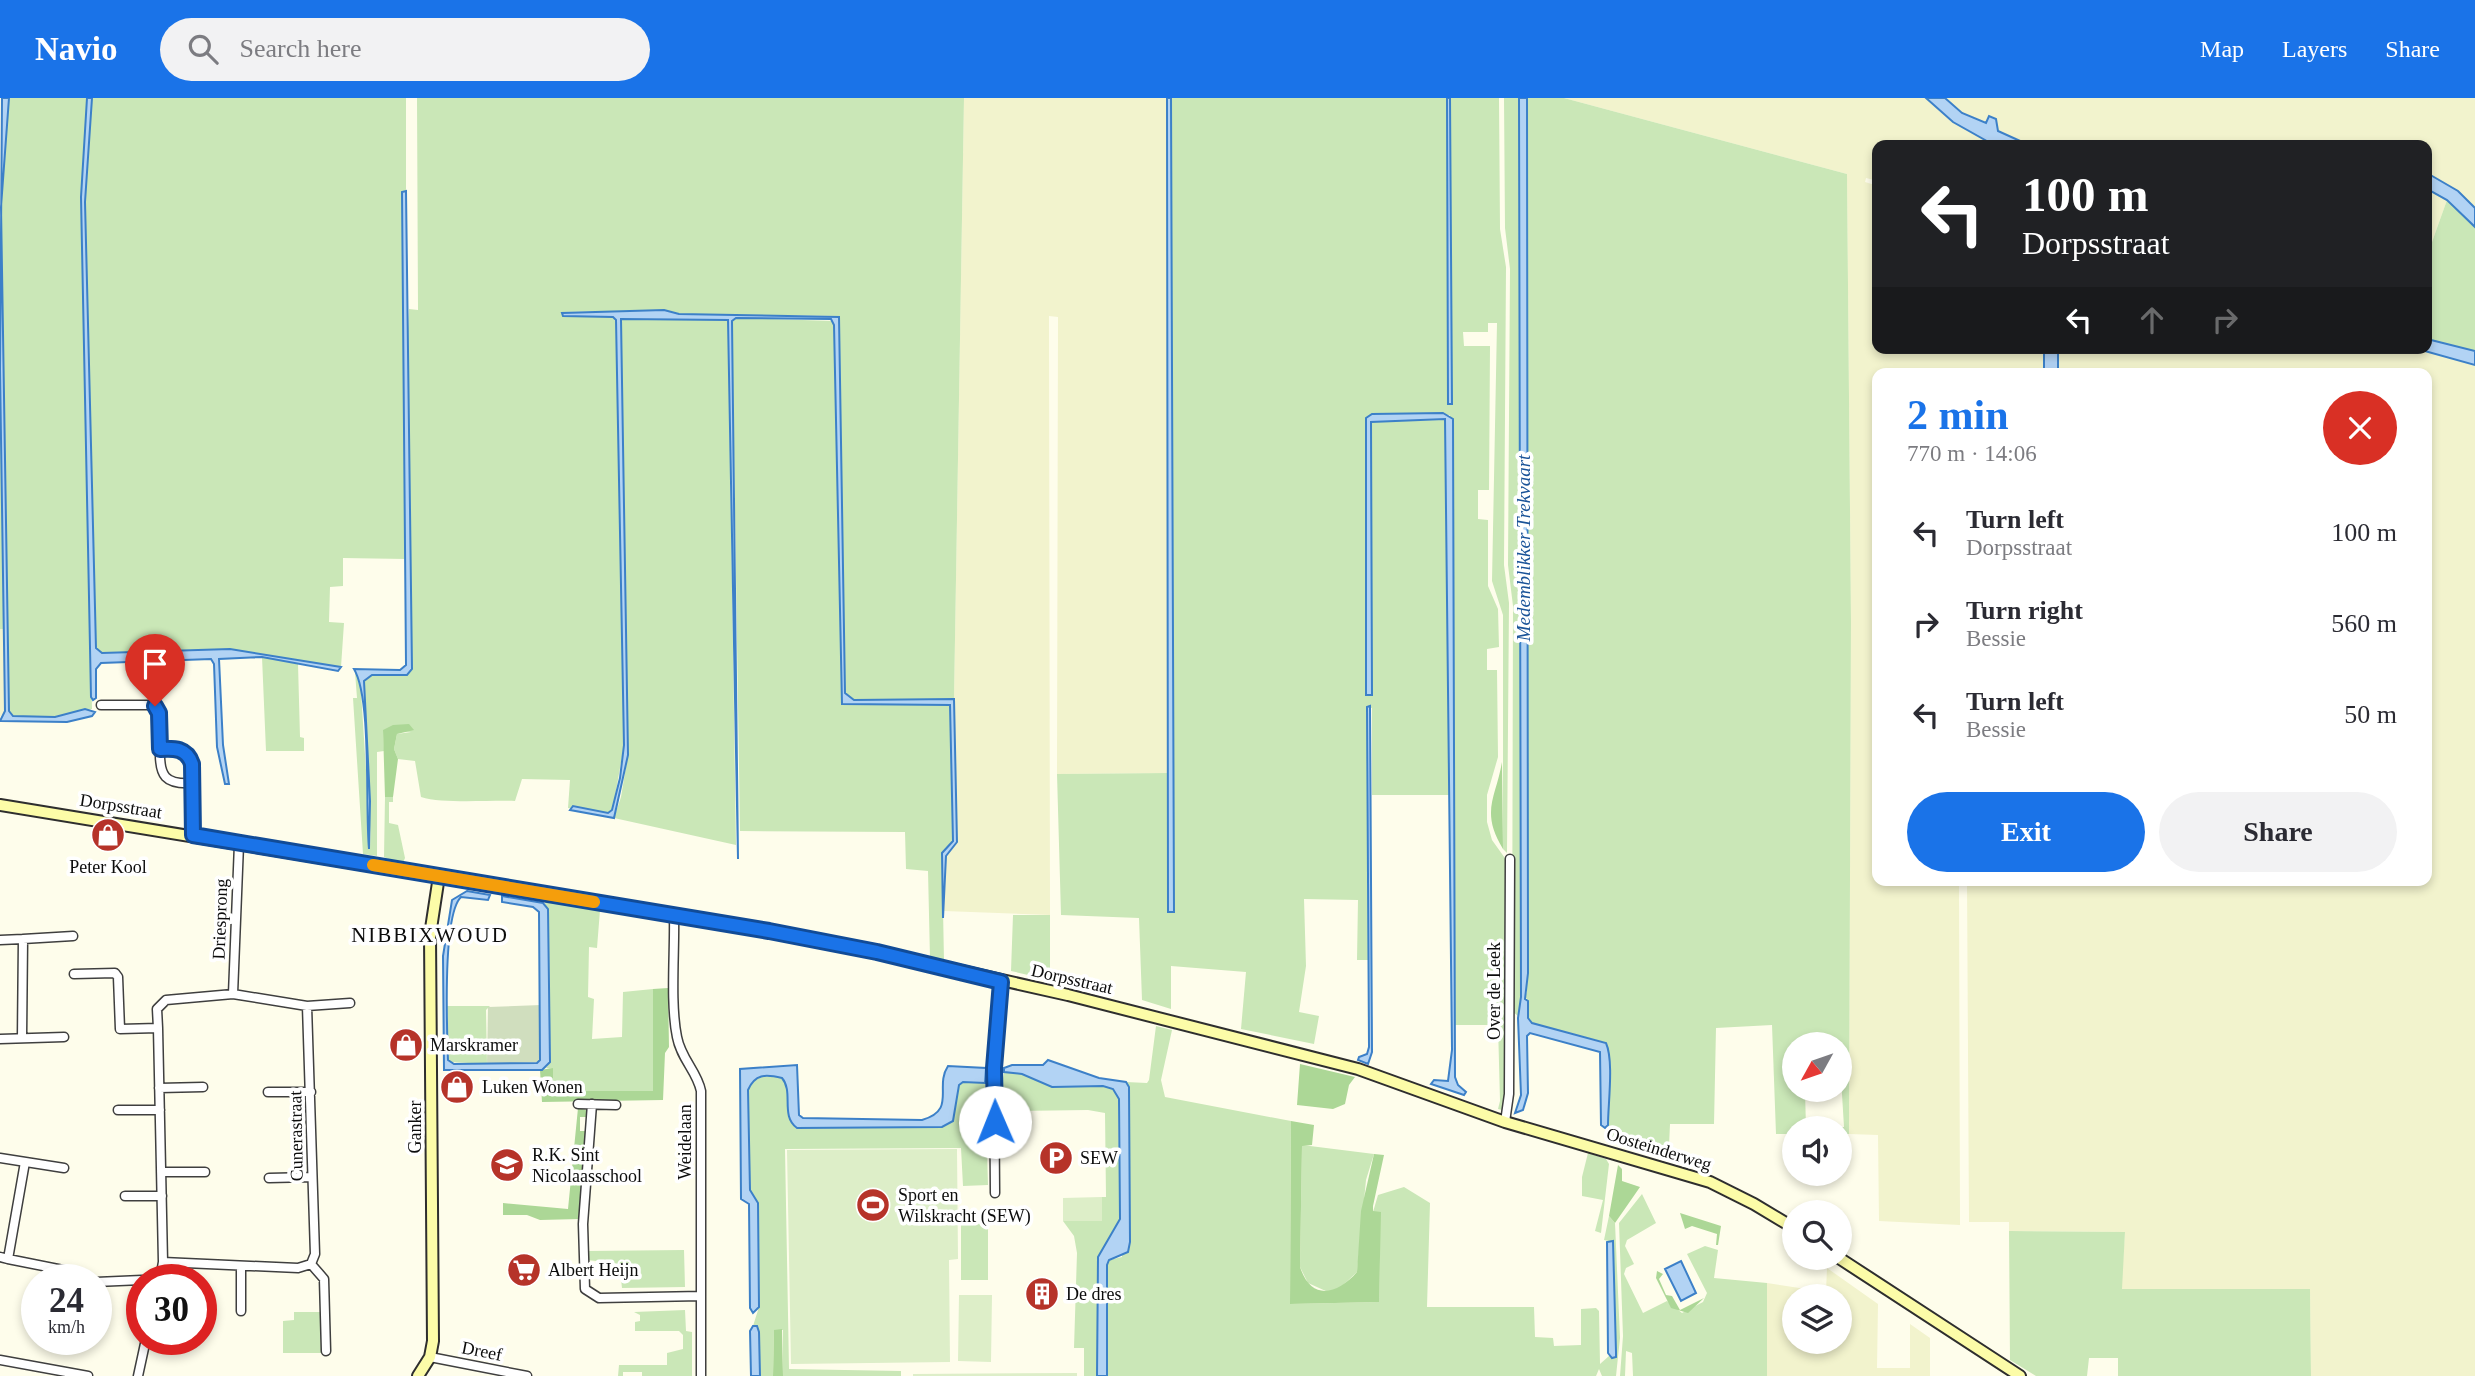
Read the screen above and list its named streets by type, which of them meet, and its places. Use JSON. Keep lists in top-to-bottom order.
{
  "streets": {
    "street": [
      "Dorpsstraat",
      "Driesprong",
      "Over de Leek",
      "Ganker",
      "Cunerastraat",
      "Weidelaan",
      "Oosteinderweg",
      "Dreef"
    ]
  },
  "crossings": [
    ["Dorpsstraat", "Driesprong"],
    ["Dorpsstraat", "Over de Leek"],
    ["Dorpsstraat", "Ganker"],
    ["Dorpsstraat", "Weidelaan"],
    ["Dorpsstraat", "Oosteinderweg"],
    ["Over de Leek", "Oosteinderweg"],
    ["Ganker", "Dreef"]
  ],
  "districts": ["NIBBIXWOUD"],
  "water": ["Medemblikker Trekvaart"],
  "places": {
    "shop": ["Peter Kool", "Marskramer", "Luken Wonen"],
    "parking": ["SEW"],
    "school or university": ["R.K. Sint Nicolaasschool"],
    "sports": ["Sport en Wilskracht (SEW)"],
    "supermarket": ["Albert Heijn"],
    "building": ["De dres"]
  },
  "north": "bottom left",
  "page": {
    "header": "Navio",
    "search": "Search here",
    "nav": ["Map", "Layers", "Share"],
    "turn": ["100 m", "Dorpsstraat"],
    "heading": ["2 min", "770 m · 14:06"],
    "list": [
      {
        "name": "Turn left",
        "note": "Dorpsstraat",
        "value": "100 m"
      },
      {
        "name": "Turn right",
        "note": "Bessie",
        "value": "560 m"
      },
      {
        "name": "Turn left",
        "note": "Bessie",
        "value": "50 m"
      }
    ],
    "buttons": ["Exit", "Share"],
    "speed": "24 km/h",
    "limit": "30"
  }
}
